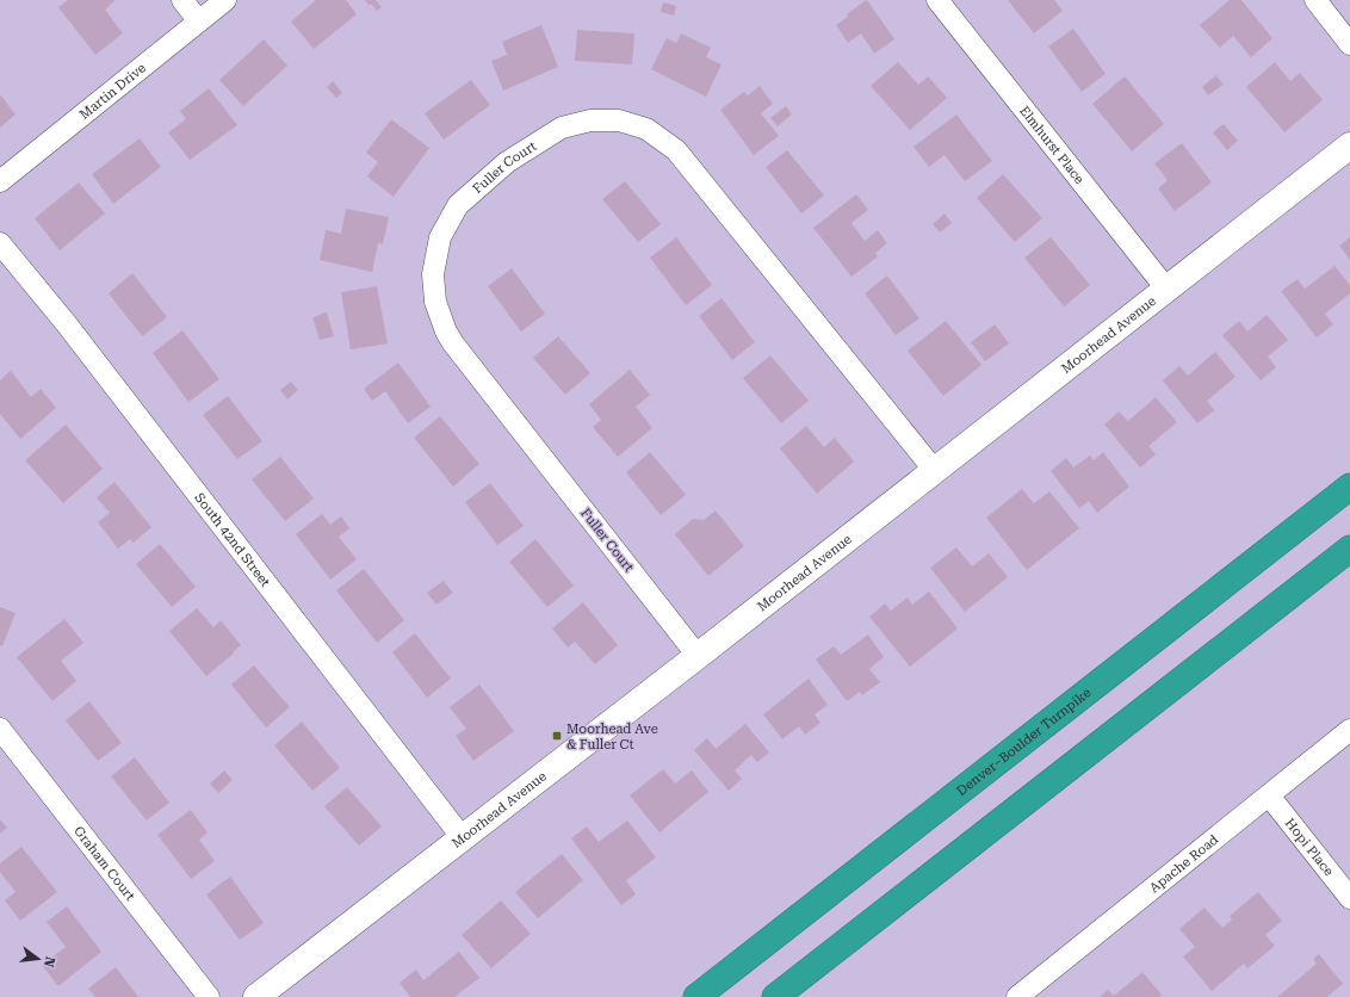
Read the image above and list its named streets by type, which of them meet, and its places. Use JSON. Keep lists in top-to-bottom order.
{
  "streets": {
    "highway": ["Denver–Boulder Turnpike"],
    "street": [
      "Martin Drive",
      "Elmhurst Place",
      "Fuller Court",
      "Moorhead Avenue",
      "South 42nd Street",
      "Hopi Place",
      "Graham Court",
      "Apache Road"
    ]
  },
  "crossings": [
    ["Elmhurst Place", "Moorhead Avenue"],
    ["Fuller Court", "Moorhead Avenue"],
    ["Moorhead Avenue", "South 42nd Street"],
    ["Hopi Place", "Apache Road"]
  ],
  "places": {
    "transit": ["Moorhead Ave & Fuller Ct"]
  },
  "north": "right"
}
